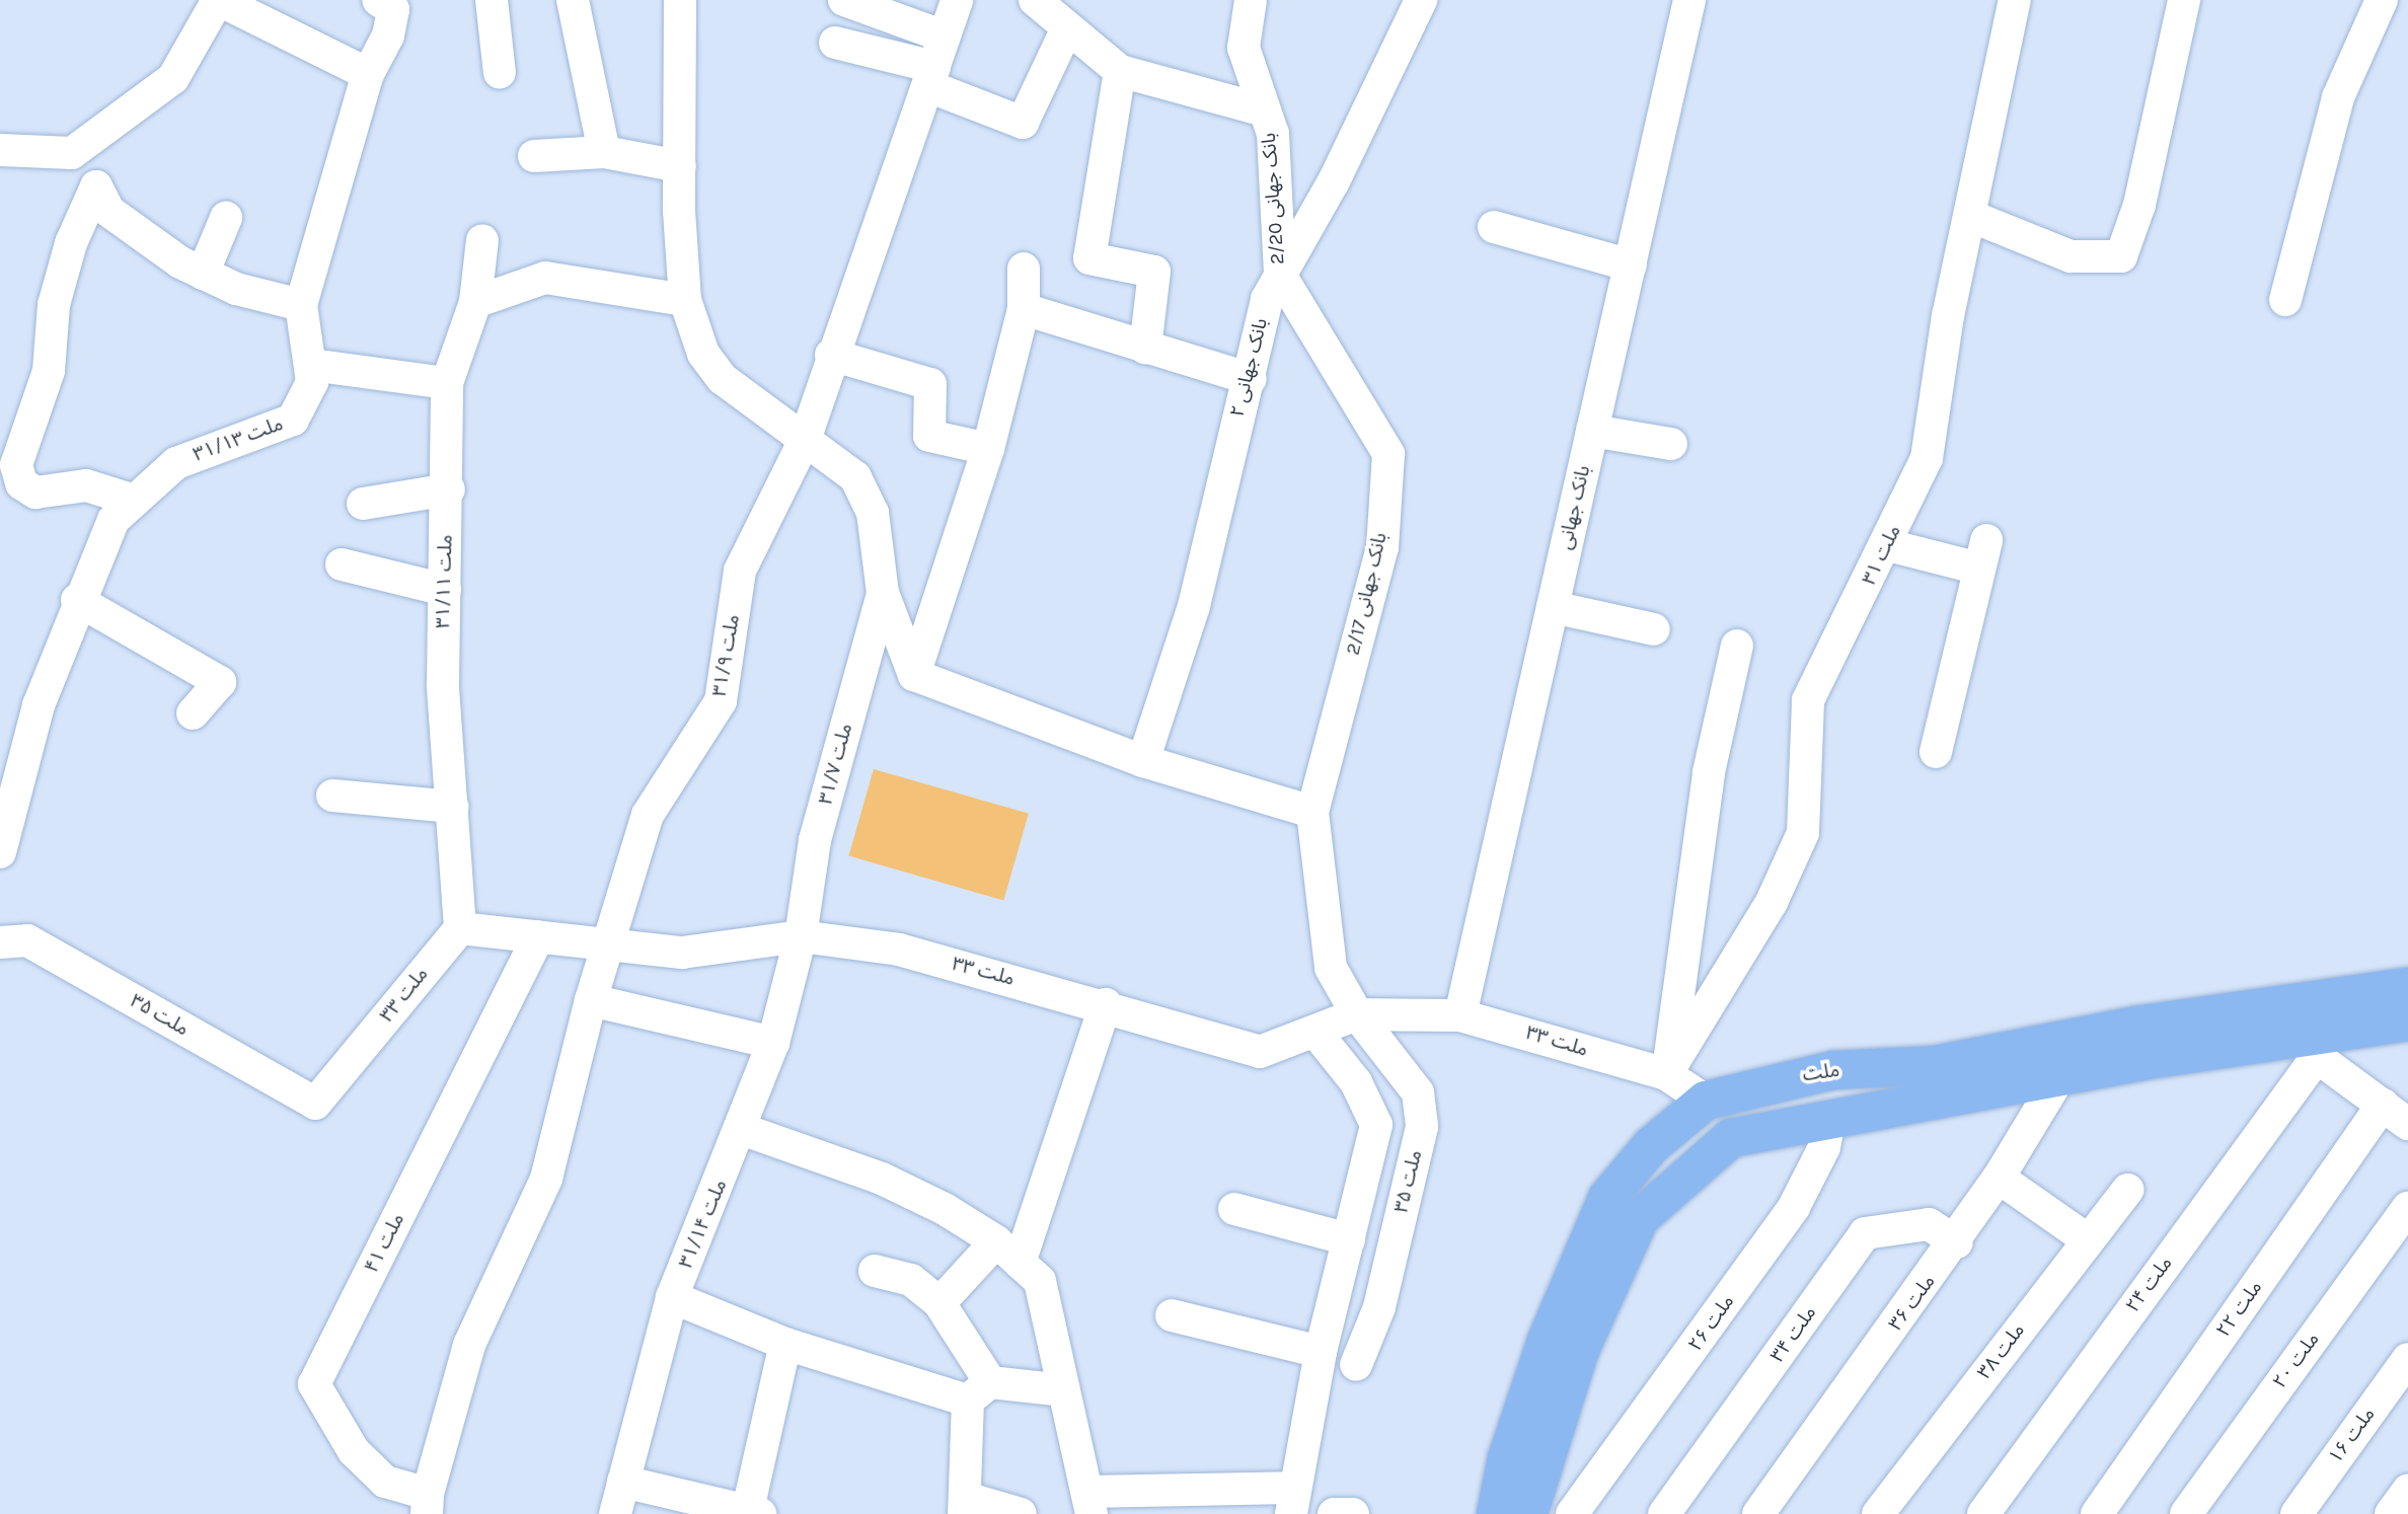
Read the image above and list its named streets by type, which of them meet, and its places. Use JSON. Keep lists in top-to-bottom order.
{
  "streets": {
    "main road": ["ملت"],
    "street": [
      "بانک جهانی 2/20",
      "بانک جهانی ۲",
      "ملت ۳۱/۱۳",
      "بانک جهانی",
      "ملت ۳۱",
      "ملت ۳۱/۱۱",
      "بانک جهانی 2/17",
      "ملت ۳۱/۹",
      "ملت ۳۱/۷",
      "ملت ۳۳",
      "ملت ۳۵",
      "ملت ۳۱/۱۴",
      "ملت ۴۱",
      "ملت ۲۴",
      "ملت ۳۶",
      "ملت ۲۲",
      "ملت ۲۶",
      "ملت ۳۴",
      "ملت ۳۸",
      "ملت ۲۰",
      "ملت ۱۶"
    ]
  },
  "crossings": [
    ["بانک جهانی 2/20", "بانک جهانی ۲"],
    ["بانک جهانی 2/20", "بانک جهانی 2/17"],
    ["بانک جهانی ۲", "بانک جهانی 2/17"],
    ["بانک جهانی", "ملت ۳۳"],
    ["ملت ۳۱", "ملت ۳۳"],
    ["ملت ۳۱/۱۱", "ملت ۳۳"],
    ["بانک جهانی 2/17", "ملت ۳۵"],
    ["ملت ۳۱/۹", "ملت ۳۳"],
    ["ملت ۳۱/۹", "ملت ۴۱"],
    ["ملت ۳۱/۷", "ملت ۳۳"],
    ["ملت ۳۱/۷", "ملت ۳۱/۱۴"],
    ["ملت ۳۳", "ملت ۳۵"],
    ["ملت ۳۳", "ملت"],
    ["ملت ۳۳", "ملت ۳۱/۱۴"],
    ["ملت ۳۳", "ملت ۴۱"],
    ["ملت", "ملت ۲۴"],
    ["ملت", "ملت ۳۶"],
    ["ملت", "ملت ۲۶"],
    ["ملت ۳۶", "ملت ۳۴"]
  ]
}
